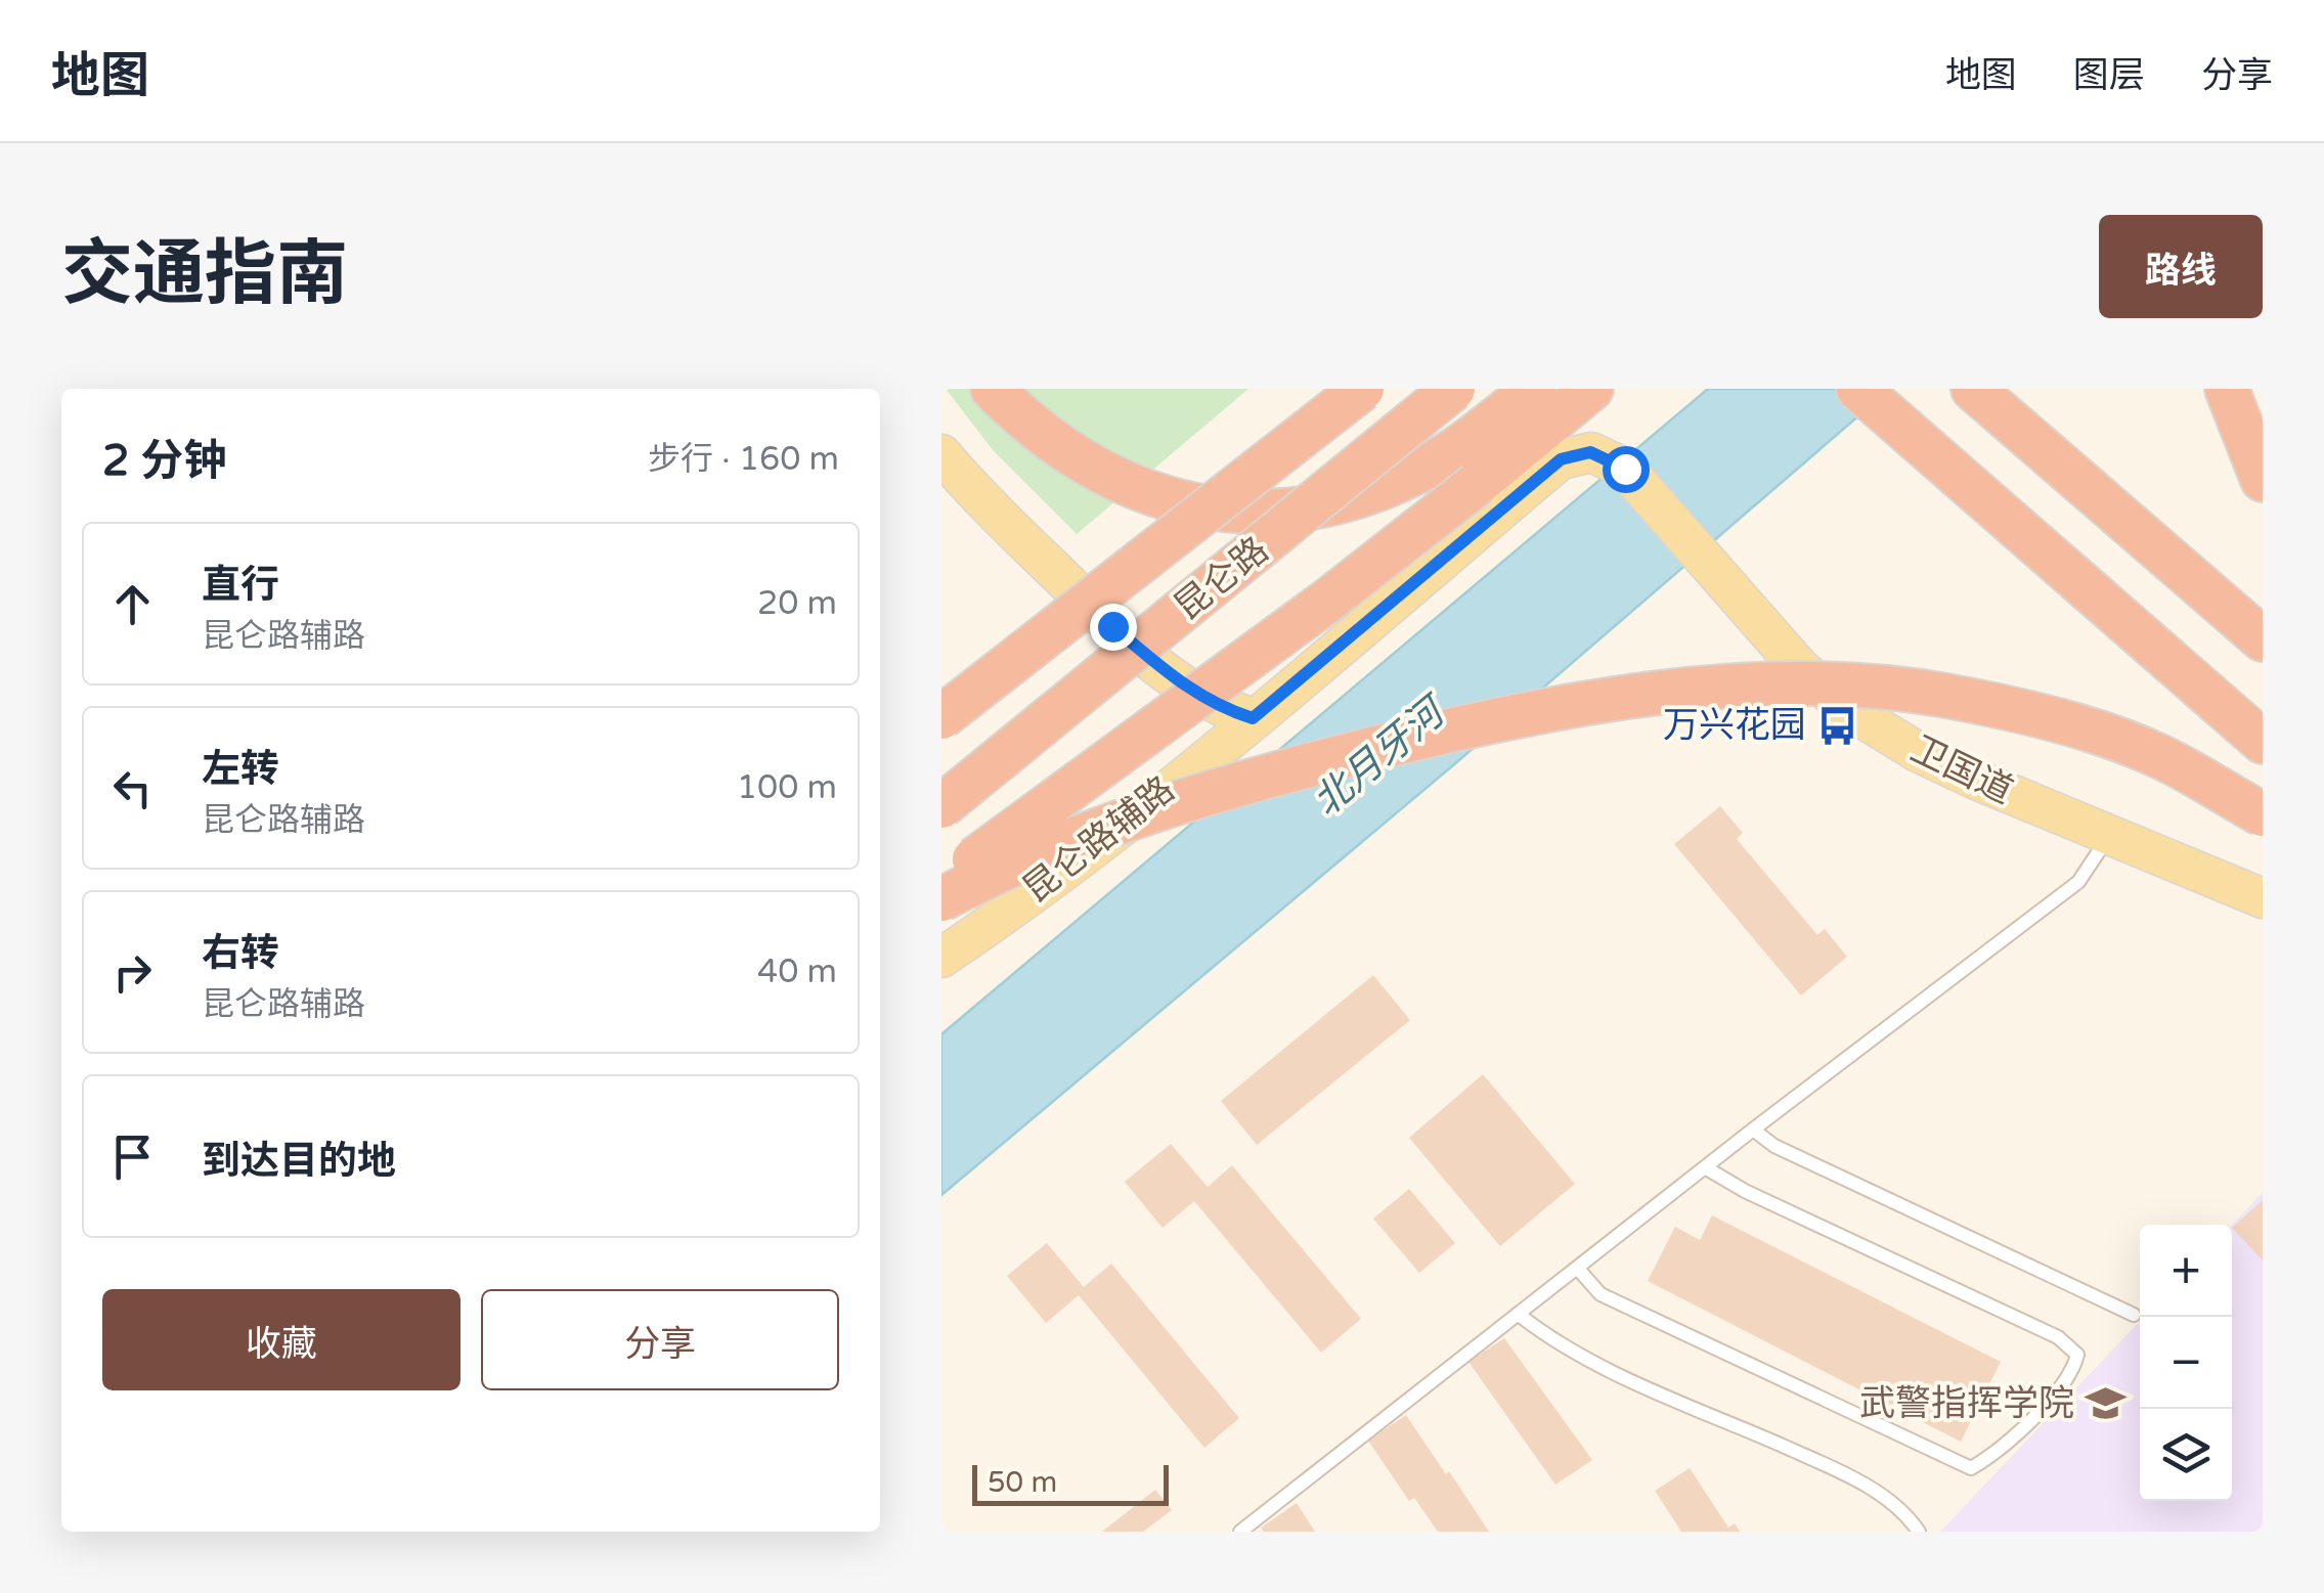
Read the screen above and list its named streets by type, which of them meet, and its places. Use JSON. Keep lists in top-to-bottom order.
{
  "streets": {
    "highway": ["昆仑路"],
    "main road": ["卫国道", "昆仑路辅路"]
  },
  "crossings": [
    ["卫国道", "昆仑路辅路"]
  ],
  "water": ["北月牙河"],
  "places": {
    "bus stop": ["万兴花园"],
    "school or university": ["武警指挥学院"]
  },
  "scale_bar": "50 m",
  "page": {
    "header": "地图",
    "nav": ["地图", "图层", "分享"],
    "title": "交通指南",
    "buttons": [
      "路线",
      ["收藏", "分享"]
    ],
    "heading": ["2 分钟", "步行 · 160 m"],
    "list": [
      ["直行", "昆仑路辅路", "20 m"],
      ["左转", "昆仑路辅路", "100 m"],
      ["右转", "昆仑路辅路", "40 m"],
      "到达目的地"
    ],
    "map_buttons": ["+", "−"],
    "scale": "50 m"
  }
}
